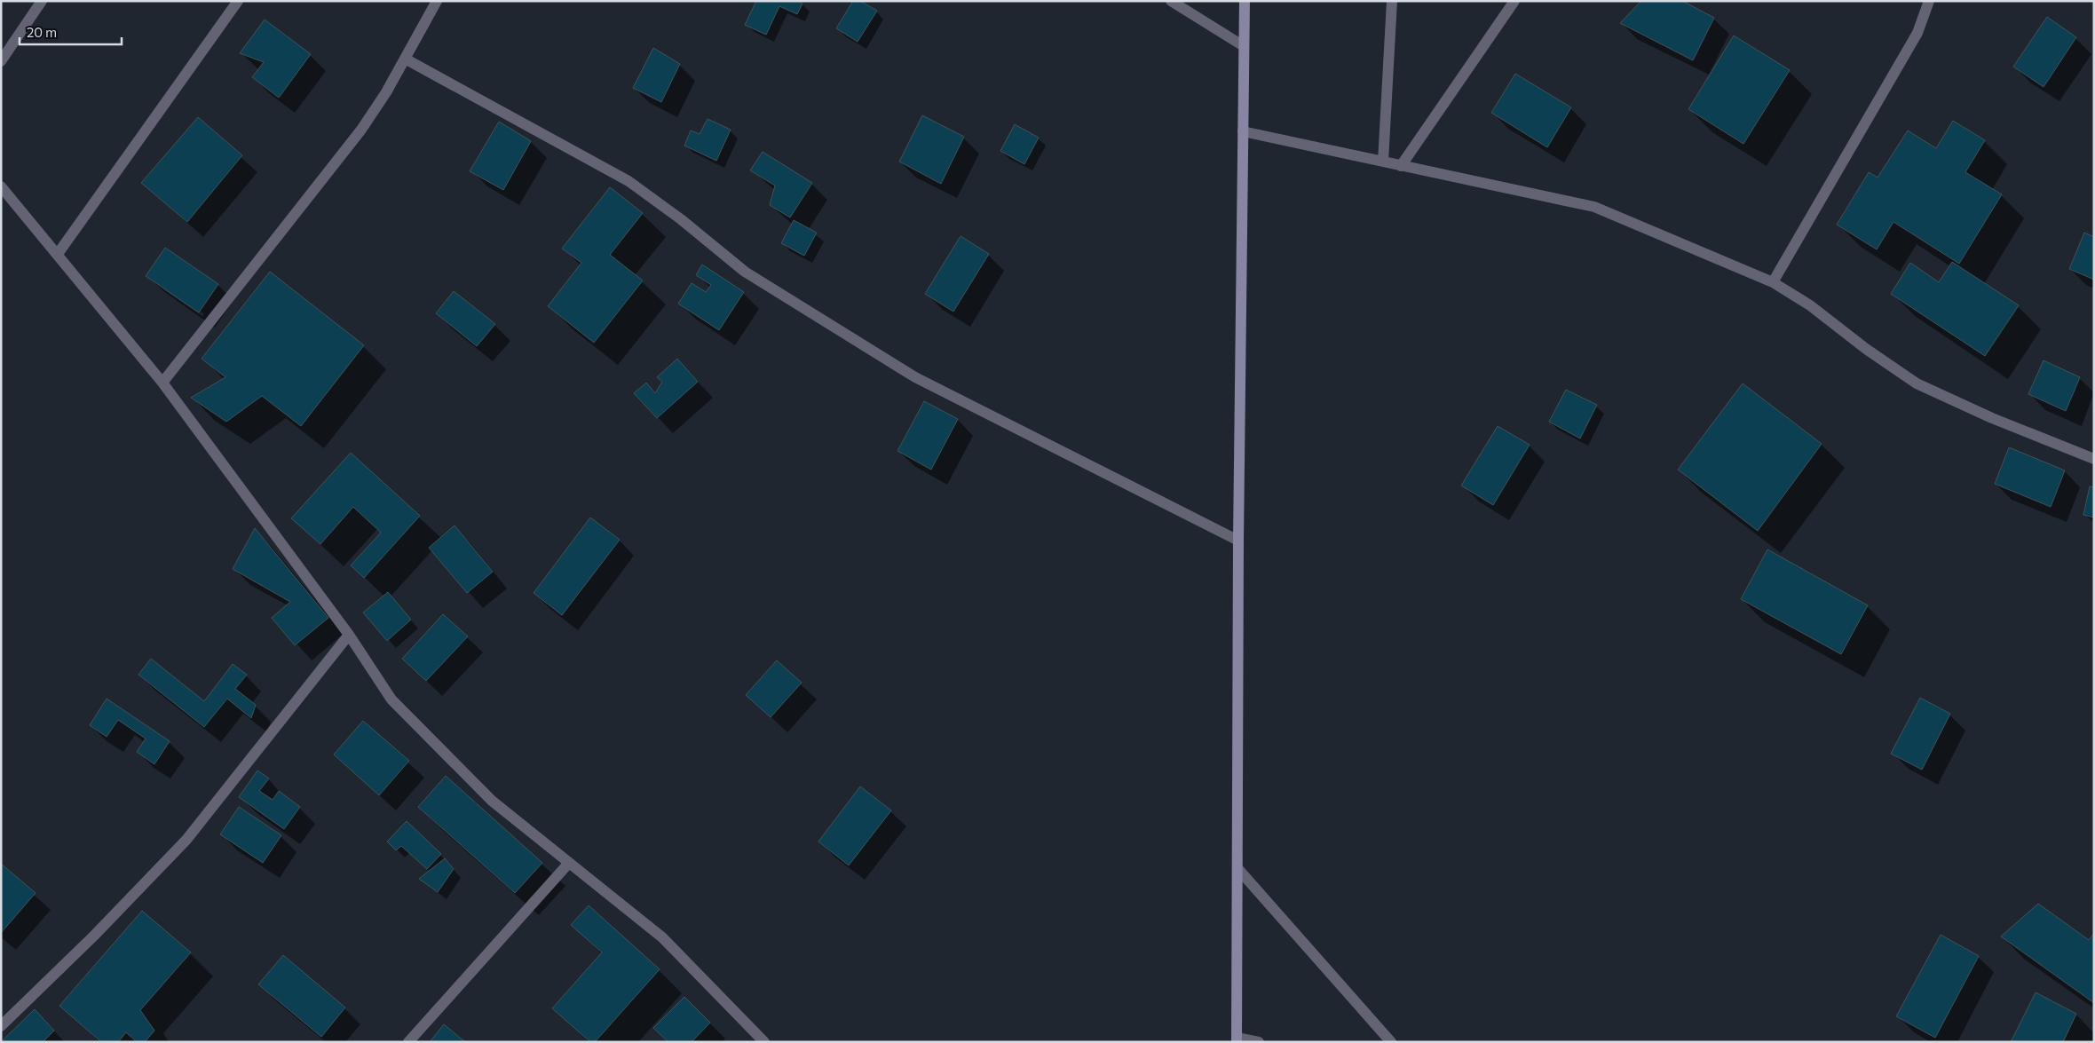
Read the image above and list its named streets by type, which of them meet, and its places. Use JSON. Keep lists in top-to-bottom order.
{
  "scale_bar": "20 m"
}
